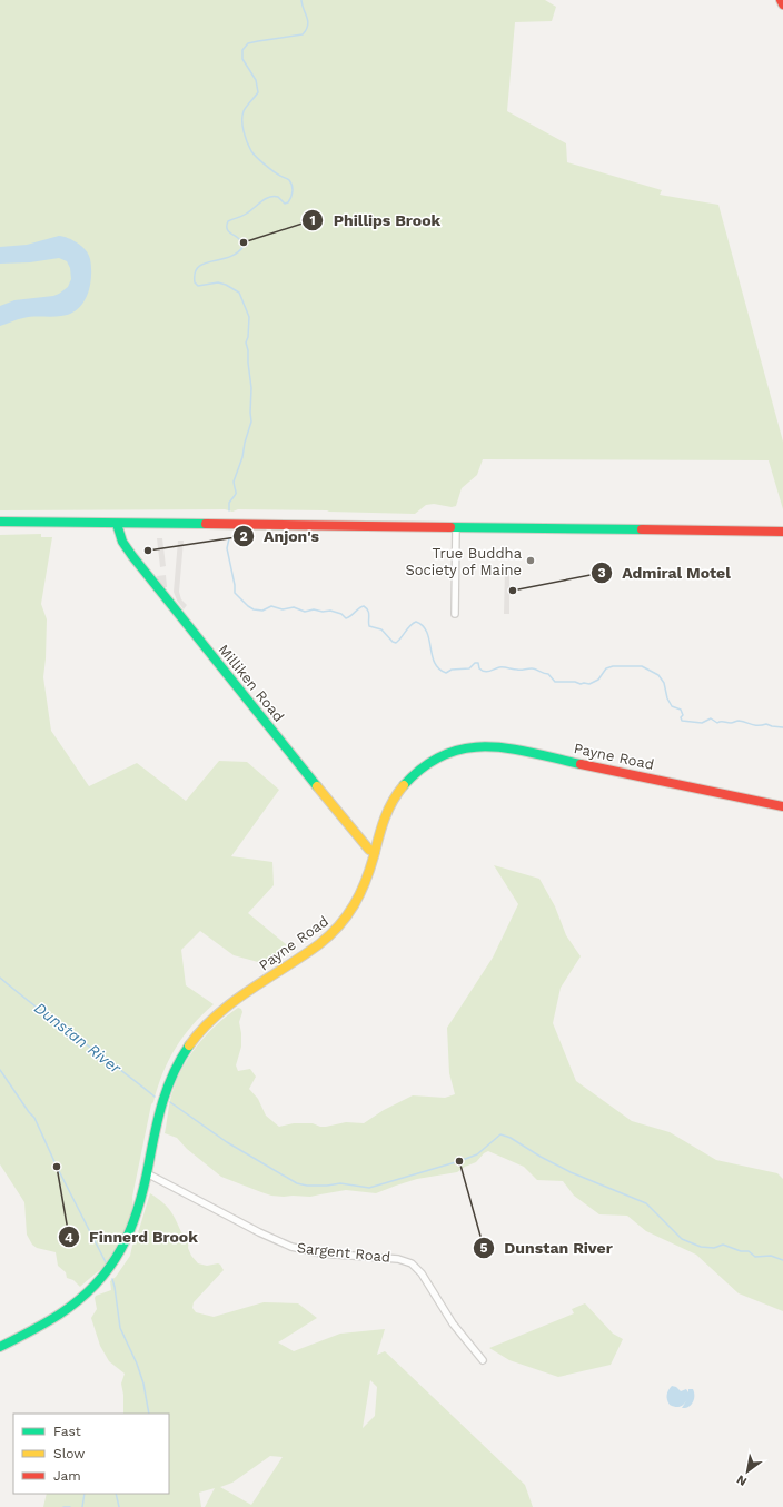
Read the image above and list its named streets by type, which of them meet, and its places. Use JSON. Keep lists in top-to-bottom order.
{
  "streets": {
    "main road": ["Milliken Road", "Payne Road"],
    "street": ["Sargent Road"]
  },
  "crossings": [
    ["Milliken Road", "Payne Road"],
    ["Payne Road", "Sargent Road"]
  ],
  "water": ["Dunstan River"],
  "places": [
    "Phillips Brook",
    "Anjon's",
    "True Buddha Society of Maine",
    "Admiral Motel",
    "Dunstan River",
    "Finnerd Brook"
  ],
  "legend": ["Fast", "Slow", "Jam"],
  "north": "bottom left"
}
